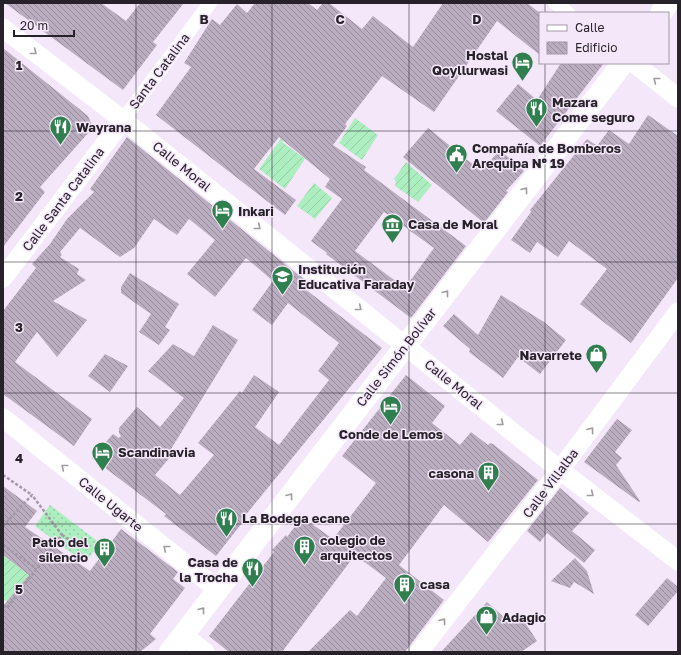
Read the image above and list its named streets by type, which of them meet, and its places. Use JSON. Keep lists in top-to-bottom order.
{
  "streets": {
    "street": [
      "Santa Catalina",
      "Calle Moral",
      "Calle Santa Catalina",
      "Calle Simón Bolívar",
      "Calle Villalba",
      "Calle Ugarte"
    ]
  },
  "crossings": [
    ["Santa Catalina", "Calle Moral"],
    ["Santa Catalina", "Calle Santa Catalina"],
    ["Calle Moral", "Calle Santa Catalina"],
    ["Calle Moral", "Calle Simón Bolívar"],
    ["Calle Moral", "Calle Villalba"],
    ["Calle Simón Bolívar", "Calle Ugarte"]
  ],
  "one_way": [
    "Calle Moral",
    "Calle Simón Bolívar",
    "Calle Villalba",
    "Calle Ugarte"
  ],
  "places": {
    "hotel": [
      "Hostal Qoyllurwasi",
      "Inkari",
      "Conde de Lemos",
      "Scandinavia"
    ],
    "restaurant": [
      "Mazara Come seguro",
      "Wayrana",
      "La Bodega ecane",
      "Casa de la Trocha"
    ],
    "public building": ["Compañía de Bomberos Arequipa Nº 19"],
    "museum": ["Casa de Moral"],
    "school or university": ["Institución Educativa Faraday"],
    "shop": ["Navarrete", "Adagio"],
    "building": [
      "casona",
      "colegio de arquitectos",
      "Patio del silencio",
      "casa"
    ]
  },
  "legend": ["Calle", "Edificio"],
  "scale_bar": "20 m",
  "grid": {
    "columns": ["B", "C", "D"],
    "rows": [
      "1",
      "2",
      "3",
      "4",
      "5"
    ]
  }
}
